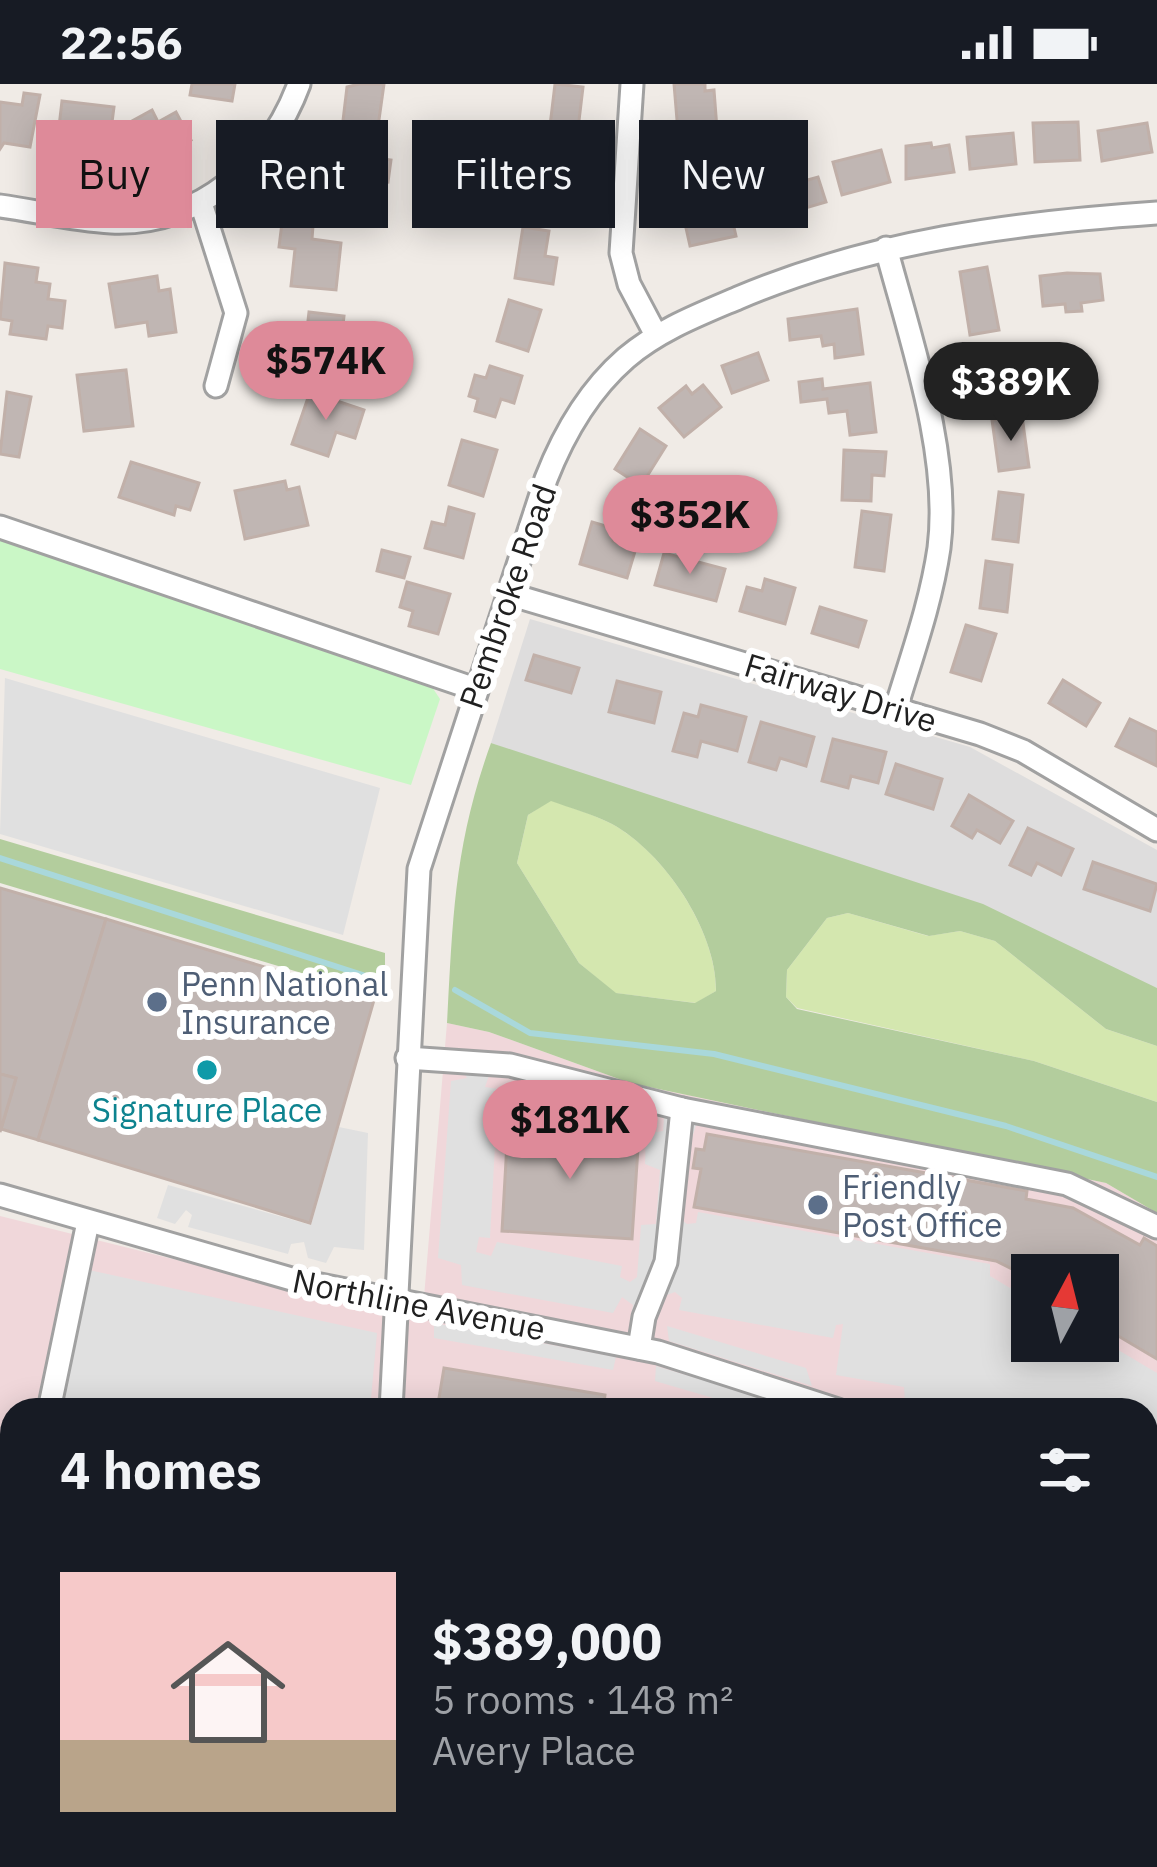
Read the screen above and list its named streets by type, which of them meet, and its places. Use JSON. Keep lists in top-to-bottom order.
{
  "streets": {
    "street": ["Pembroke Road", "Fairway Drive", "Northline Avenue"]
  },
  "crossings": [
    ["Pembroke Road", "Fairway Drive"],
    ["Pembroke Road", "Northline Avenue"]
  ],
  "places": ["Penn National Insurance", "Signature Place", "Friendly Post Office"],
  "north": "top",
  "page": {
    "status": "22:56",
    "chip": [
      "Buy",
      "Rent",
      "Filters",
      "New"
    ],
    "price": [
      "$574K",
      "$389K",
      "$352K",
      "$181K"
    ],
    "heading": "4 homes",
    "list": [
      {
        "name": "$389,000",
        "note": "5 rooms · 148 m² · Avery Place"
      }
    ]
  }
}
